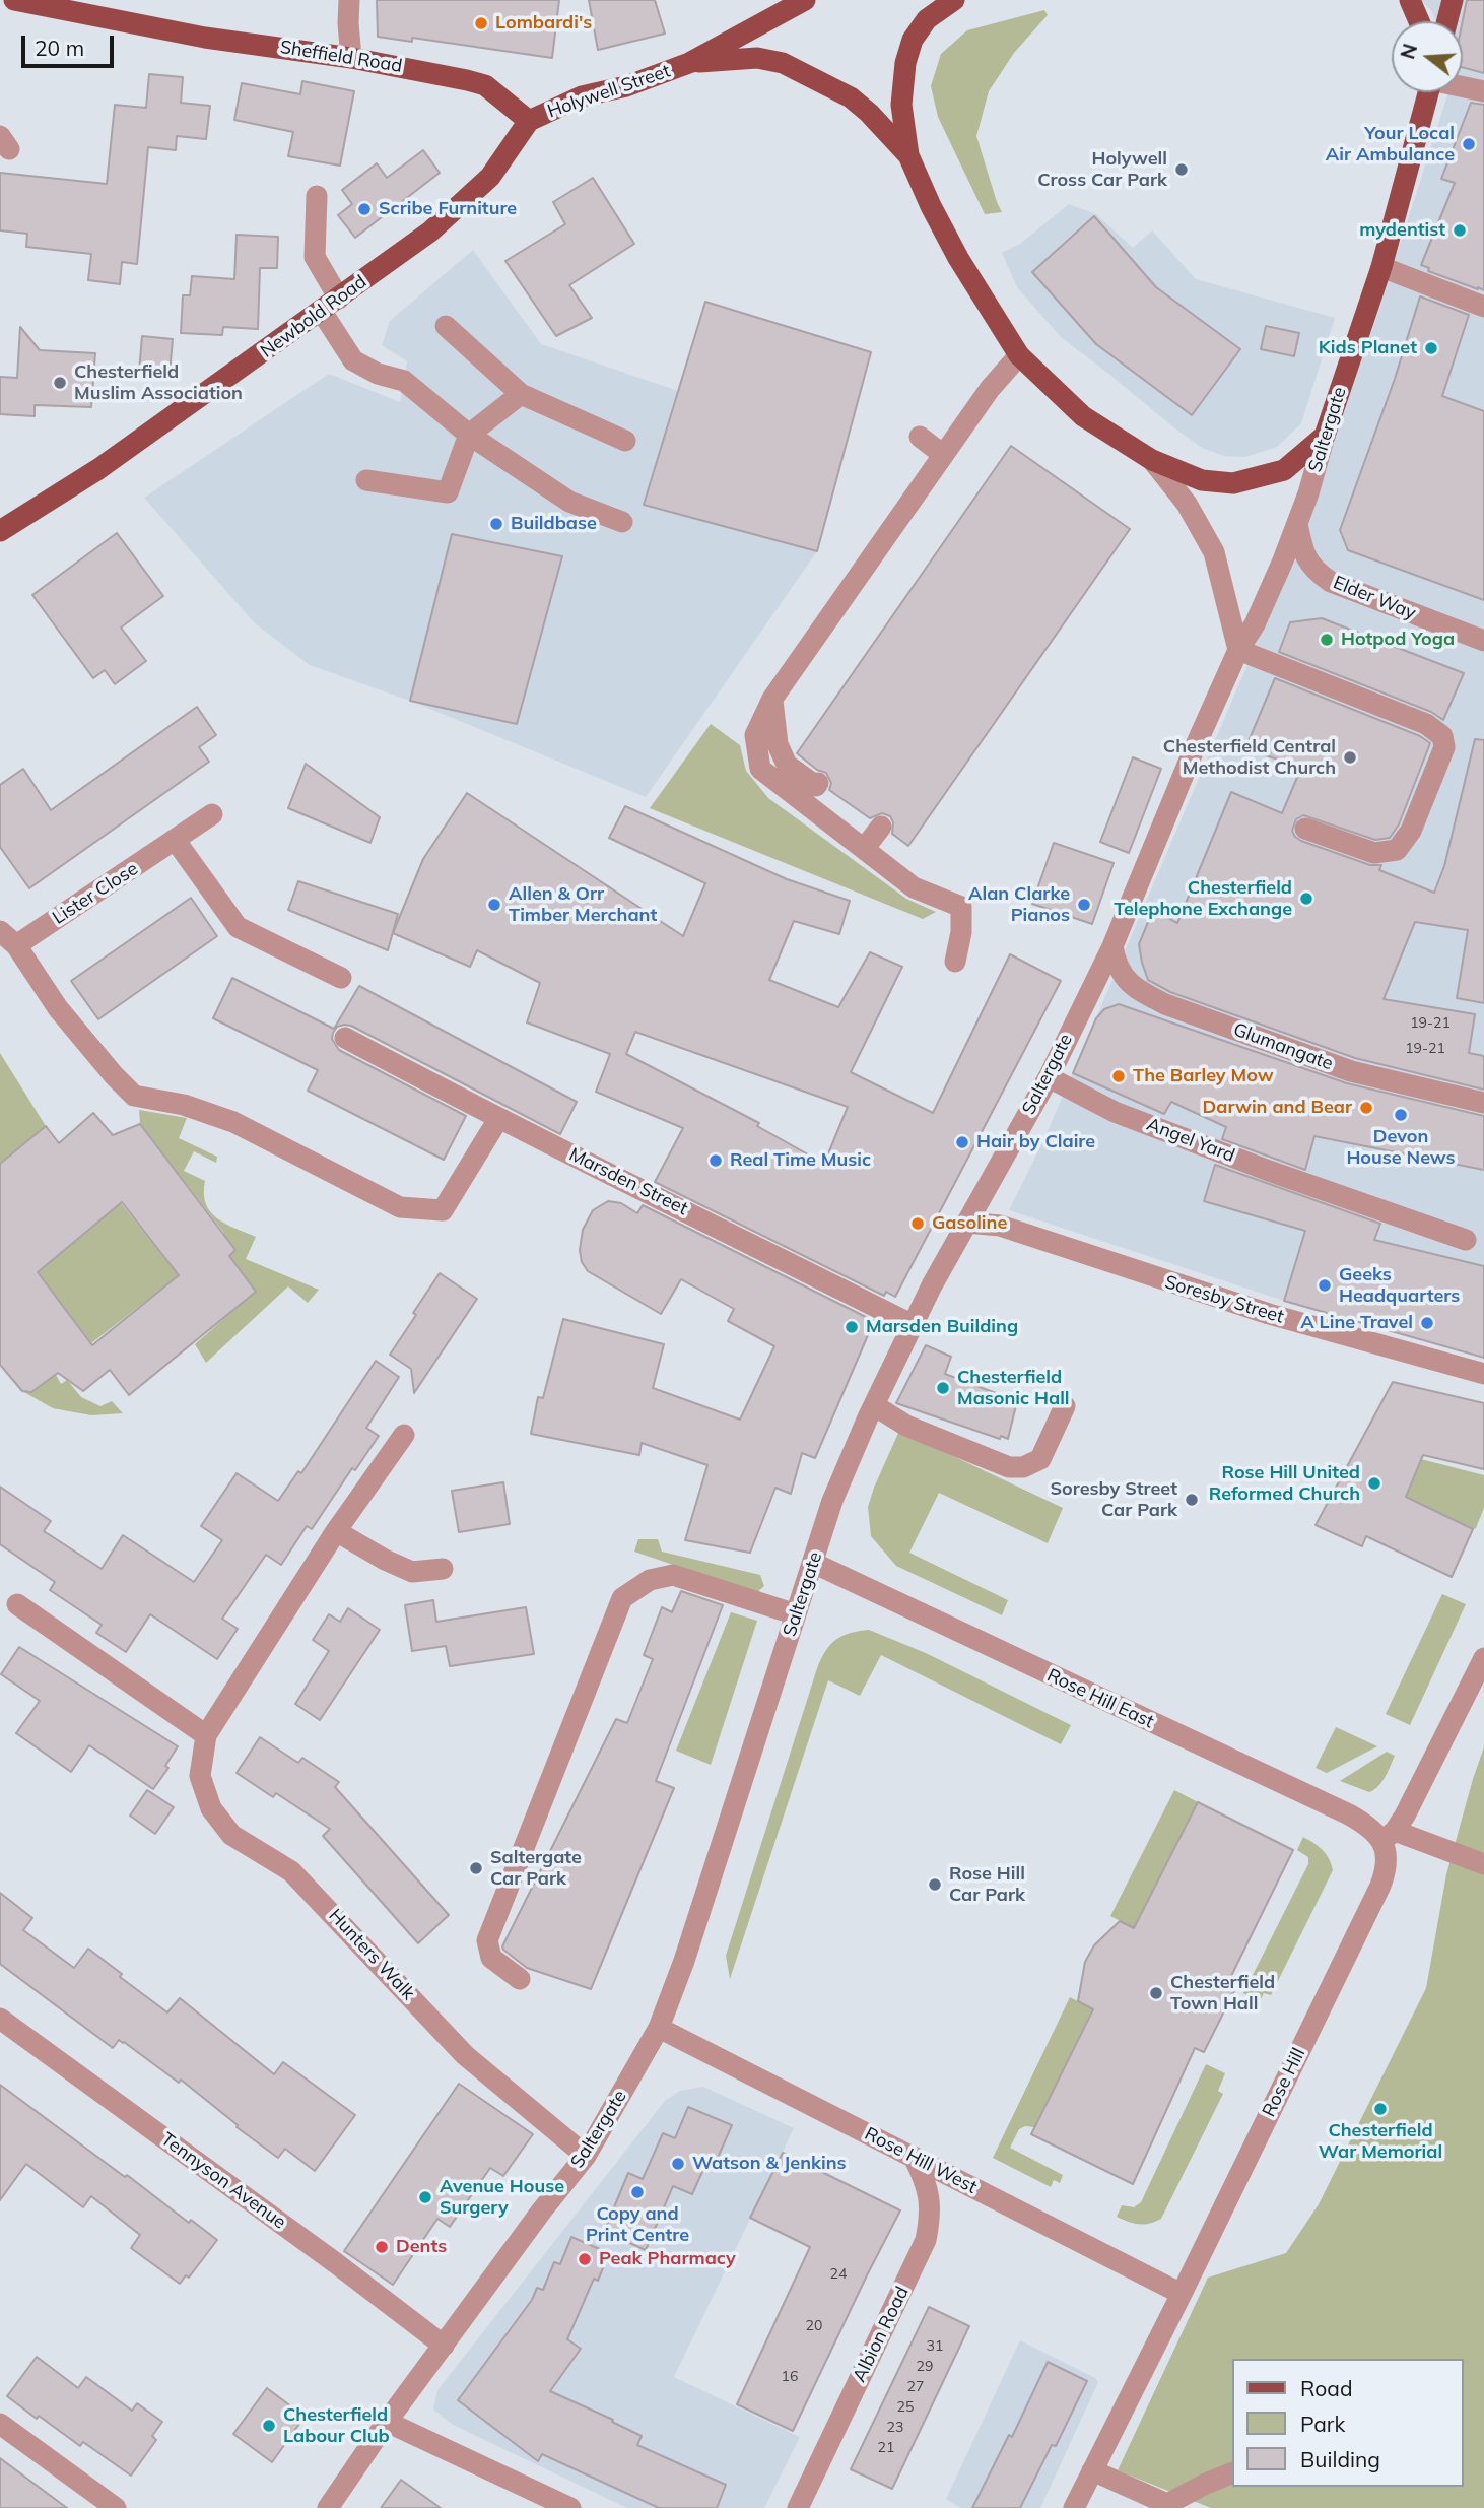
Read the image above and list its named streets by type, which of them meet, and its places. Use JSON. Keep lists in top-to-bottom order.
{
  "streets": {
    "main road": [
      "Sheffield Road",
      "Holywell Street",
      "Newbold Road",
      "Saltergate"
    ],
    "street": [
      "Elder Way",
      "Lister Close",
      "Glumangate",
      "Angel Yard",
      "Marsden Street",
      "Soresby Street",
      "Rose Hill East",
      "Hunters Walk",
      "Rose Hill",
      "Rose Hill West",
      "Tennyson Avenue",
      "Albion Road"
    ]
  },
  "crossings": [
    ["Sheffield Road", "Holywell Street"],
    ["Sheffield Road", "Newbold Road"],
    ["Holywell Street", "Newbold Road"],
    ["Saltergate", "Elder Way"],
    ["Saltergate", "Glumangate"],
    ["Saltergate", "Angel Yard"],
    ["Saltergate", "Marsden Street"],
    ["Saltergate", "Soresby Street"],
    ["Saltergate", "Rose Hill East"],
    ["Saltergate", "Hunters Walk"],
    ["Saltergate", "Rose Hill West"],
    ["Saltergate", "Tennyson Avenue"],
    ["Rose Hill East", "Rose Hill"],
    ["Rose Hill", "Rose Hill West"],
    ["Rose Hill West", "Albion Road"]
  ],
  "places": [
    "Lombardi's",
    "Your Local Air Ambulance",
    "Holywell Cross Car Park",
    "Scribe Furniture",
    "mydentist",
    "Kids Planet",
    "Chesterfield Muslim Association",
    "Buildbase",
    "Hotpod Yoga",
    "Chesterfield Central Methodist Church",
    "Chesterfield Telephone Exchange",
    "Allen & Orr Timber Merchant",
    "Alan Clarke Pianos",
    "The Barley Mow",
    "Darwin and Bear",
    "Devon House News",
    "Hair by Claire",
    "Real Time Music",
    "Gasoline",
    "Geeks Headquarters",
    "A Line Travel",
    "Marsden Building",
    "Chesterfield Masonic Hall",
    "Rose Hill United Reformed Church",
    "Soresby Street Car Park",
    "Saltergate Car Park",
    "Rose Hill Car Park",
    "Chesterfield Town Hall",
    "Chesterfield War Memorial",
    "Watson & Jenkins",
    "Copy and Print Centre",
    "Avenue House Surgery",
    "Dents",
    "Peak Pharmacy",
    "Chesterfield Labour Club"
  ],
  "house_numbers": [
    "19-21",
    "19-21",
    "24",
    "20",
    "31",
    "29",
    "16",
    "27",
    "25",
    "23",
    "21"
  ],
  "legend": ["Road", "Park", "Building"],
  "scale_bar": "20 m",
  "north": "left"
}
